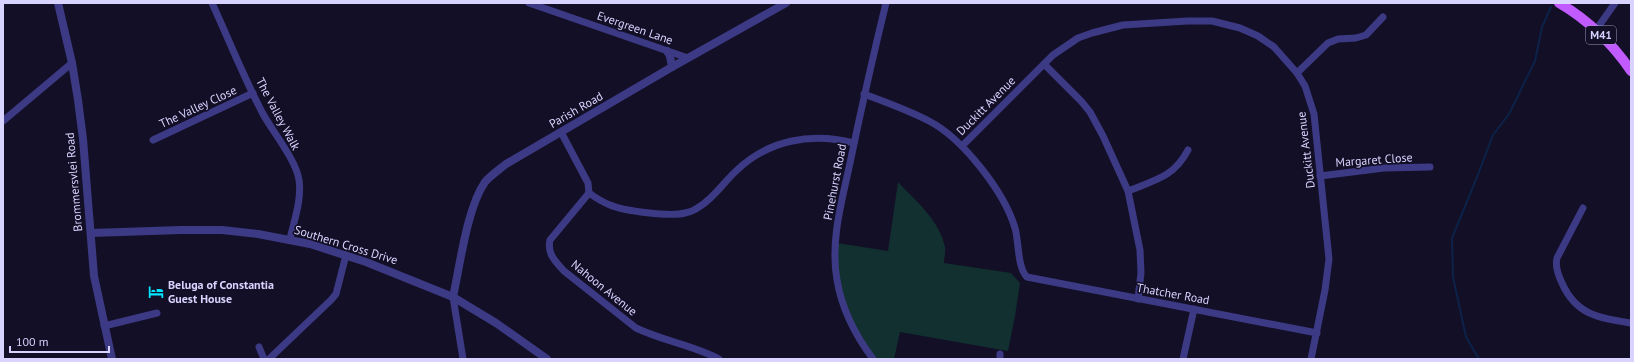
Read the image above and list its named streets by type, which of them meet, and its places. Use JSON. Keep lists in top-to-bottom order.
{
  "streets": {
    "main road": ["M41"],
    "street": [
      "Evergreen Lane",
      "Duckitt Avenue",
      "The Valley Close",
      "Parish Road",
      "The Valley Walk",
      "Margaret Close",
      "Brommersvlei Road",
      "Pinehurst Road",
      "Southern Cross Drive",
      "Nahoon Avenue",
      "Thatcher Road"
    ]
  },
  "crossings": [
    ["Evergreen Lane", "Parish Road"],
    ["Duckitt Avenue", "Margaret Close"],
    ["Duckitt Avenue", "Thatcher Road"],
    ["The Valley Close", "The Valley Walk"],
    ["Parish Road", "Southern Cross Drive"],
    ["The Valley Walk", "Southern Cross Drive"],
    ["Brommersvlei Road", "Southern Cross Drive"]
  ],
  "places": {
    "hotel": ["Beluga of Constantia Guest House"]
  },
  "scale_bar": "100 m"
}
